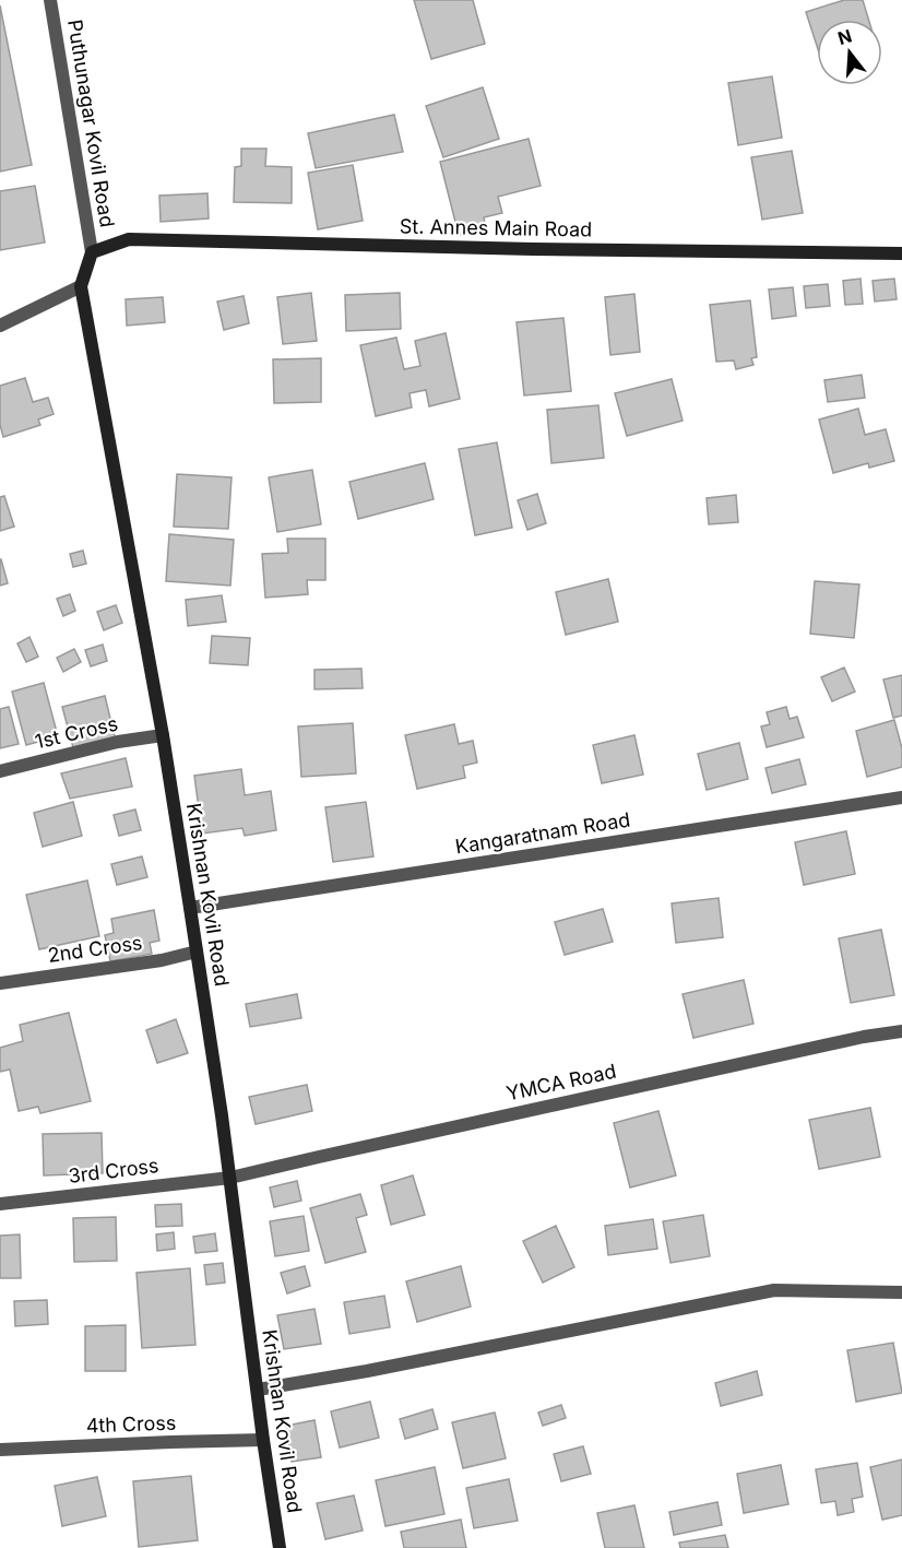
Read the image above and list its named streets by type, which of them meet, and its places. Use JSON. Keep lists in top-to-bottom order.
{
  "streets": {
    "street": [
      "Puthunagar Kovil Road",
      "St. Annes Main Road",
      "1st Cross",
      "Kangaratnam Road",
      "Krishnan Kovil Road",
      "2nd Cross",
      "YMCA Road",
      "3rd Cross",
      "4th Cross"
    ]
  },
  "crossings": [
    ["Puthunagar Kovil Road", "St. Annes Main Road"],
    ["Puthunagar Kovil Road", "Krishnan Kovil Road"],
    ["St. Annes Main Road", "Krishnan Kovil Road"],
    ["1st Cross", "Krishnan Kovil Road"],
    ["Kangaratnam Road", "Krishnan Kovil Road"],
    ["Krishnan Kovil Road", "2nd Cross"],
    ["Krishnan Kovil Road", "YMCA Road"],
    ["Krishnan Kovil Road", "3rd Cross"],
    ["Krishnan Kovil Road", "4th Cross"],
    ["YMCA Road", "3rd Cross"]
  ],
  "north": "top"
}
